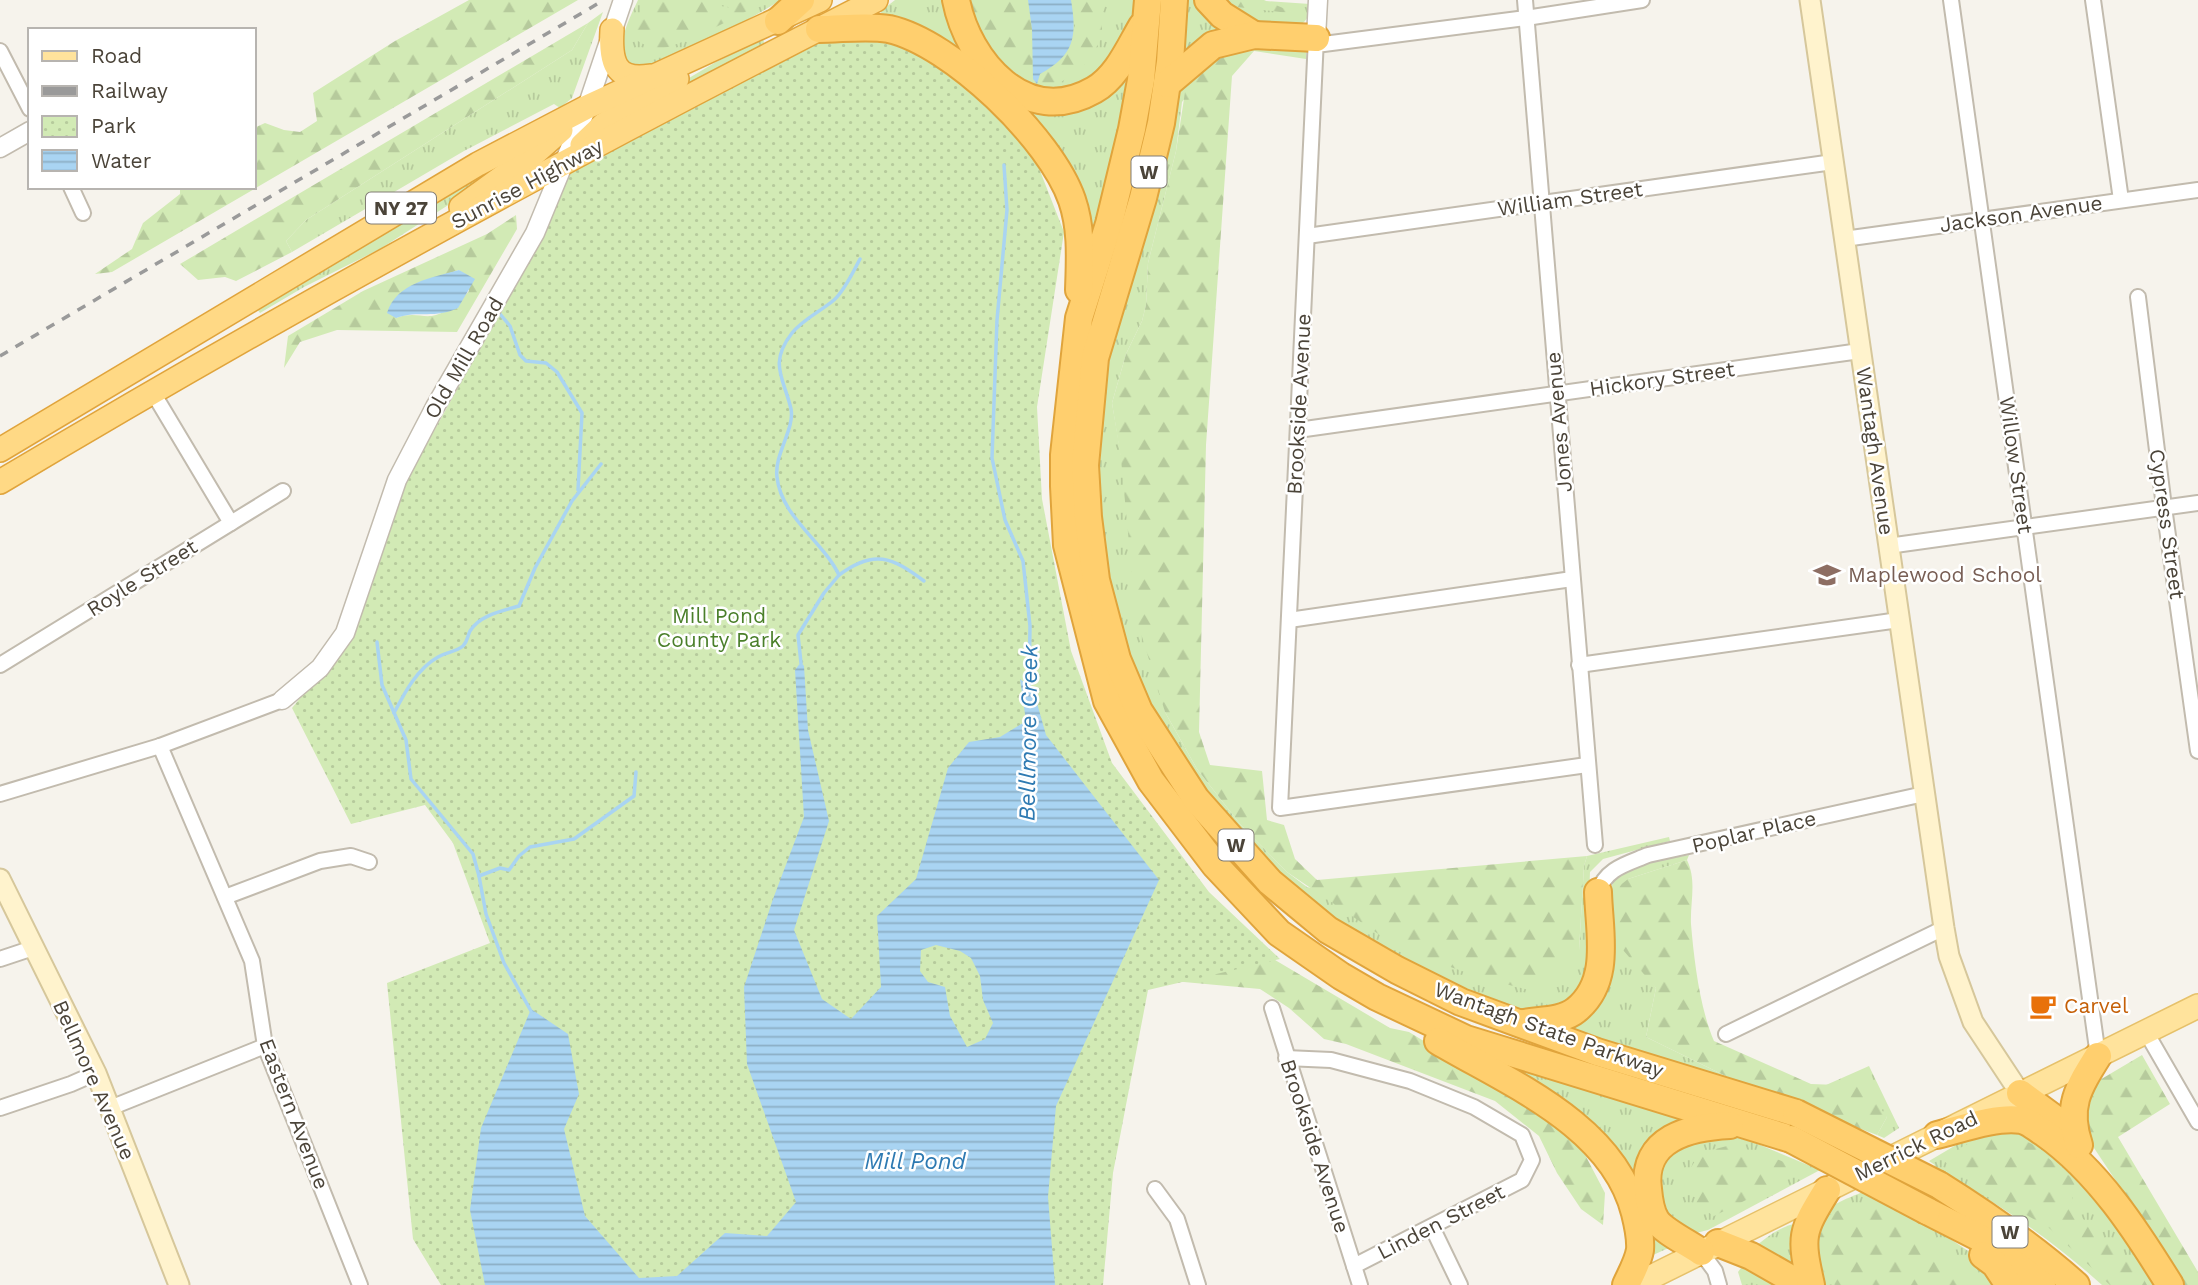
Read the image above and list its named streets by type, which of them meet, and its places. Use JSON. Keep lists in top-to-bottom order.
{
  "streets": {
    "highway": [
      "W",
      "Sunrise Highway",
      "NY 27",
      "Wantagh State Parkway"
    ],
    "main road": ["Wantagh Avenue", "Bellmore Avenue", "Merrick Road"],
    "street": [
      "William Street",
      "Jackson Avenue",
      "Old Mill Road",
      "Hickory Street",
      "Brookside Avenue",
      "Jones Avenue",
      "Willow Street",
      "Cypress Street",
      "Royle Street",
      "Poplar Place",
      "Eastern Avenue",
      "Linden Street"
    ]
  },
  "crossings": [
    ["Sunrise Highway", "Old Mill Road"],
    ["William Street", "Brookside Avenue"],
    ["William Street", "Jones Avenue"],
    ["William Street", "Wantagh Avenue"],
    ["Jackson Avenue", "Wantagh Avenue"],
    ["Jackson Avenue", "Willow Street"],
    ["Hickory Street", "Brookside Avenue"],
    ["Hickory Street", "Jones Avenue"],
    ["Hickory Street", "Wantagh Avenue"],
    ["Brookside Avenue", "Jones Avenue"],
    ["Brookside Avenue", "Linden Street"],
    ["Wantagh Avenue", "Poplar Place"],
    ["Wantagh Avenue", "Merrick Road"],
    ["Willow Street", "Merrick Road"]
  ],
  "water": ["Belllmore Creek", "Mill Pond"],
  "parks": ["Mill Pond County Park"],
  "places": {
    "school or university": ["Maplewood School"],
    "cafe": ["Carvel"]
  },
  "legend": [
    "Road",
    "Railway",
    "Park",
    "Water"
  ]
}
